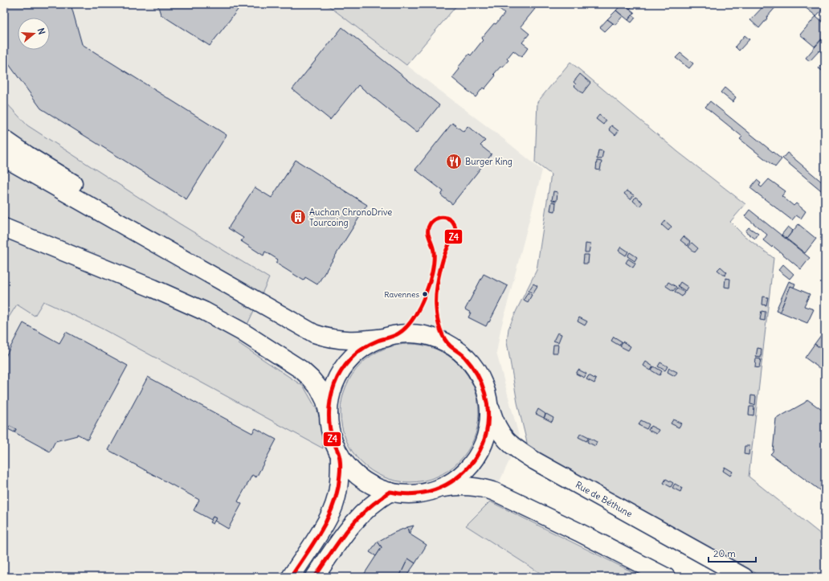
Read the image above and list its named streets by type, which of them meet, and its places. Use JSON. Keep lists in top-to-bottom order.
{
  "streets": {
    "main road": ["Rue de Béthune"]
  },
  "places": {
    "restaurant": ["Burger King"],
    "building": ["Auchan ChronoDrive Tourcoing"],
    "other": ["Ravennes"]
  },
  "lines": ["transit line Z4"],
  "scale_bar": "20 m",
  "north": "right"
}
